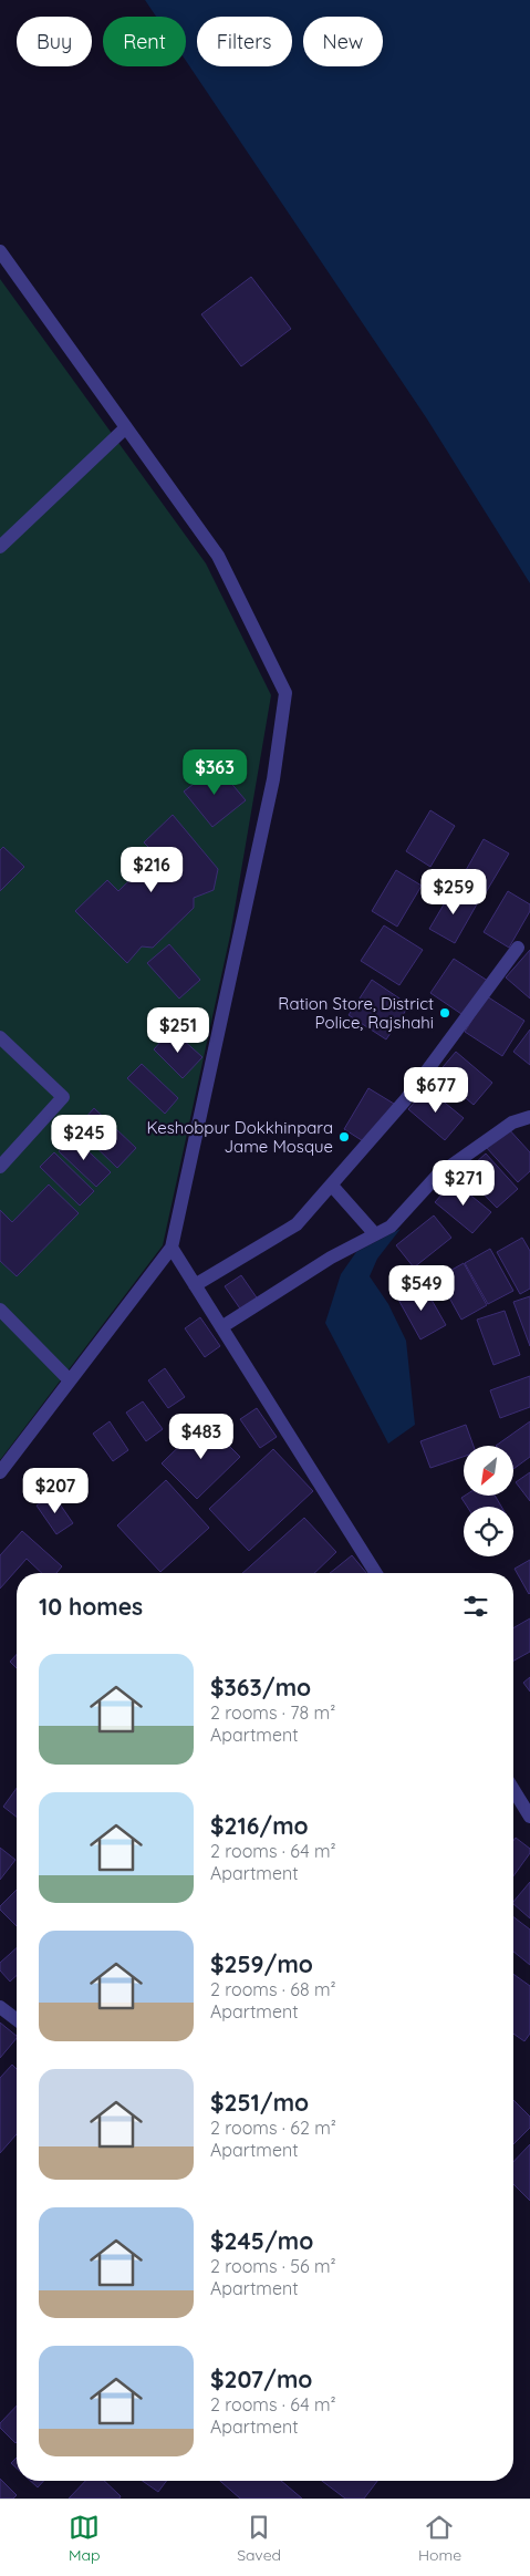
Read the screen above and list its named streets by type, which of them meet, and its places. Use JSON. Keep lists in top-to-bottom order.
{
  "places": ["Ration Store, District Police, Rajshahi", "Keshobpur Dokkhinpara Jame Mosque"],
  "north": "bottom left",
  "page": {
    "chip": [
      "Buy",
      "Rent",
      "Filters",
      "New"
    ],
    "price": [
      "$363",
      "$216",
      "$259",
      "$251",
      "$677",
      "$245",
      "$271",
      "$549",
      "$483",
      "$207"
    ],
    "heading": "10 homes",
    "list": [
      {
        "name": "$363/mo",
        "note": "2 rooms · 78 m² · Apartment"
      },
      {
        "name": "$216/mo",
        "note": "2 rooms · 64 m² · Apartment"
      },
      {
        "name": "$259/mo",
        "note": "2 rooms · 68 m² · Apartment"
      },
      {
        "name": "$251/mo",
        "note": "2 rooms · 62 m² · Apartment"
      },
      {
        "name": "$245/mo",
        "note": "2 rooms · 56 m² · Apartment"
      },
      {
        "name": "$207/mo",
        "note": "2 rooms · 64 m² · Apartment"
      }
    ],
    "tabs": ["Map", "Saved", "Home"]
  }
}
